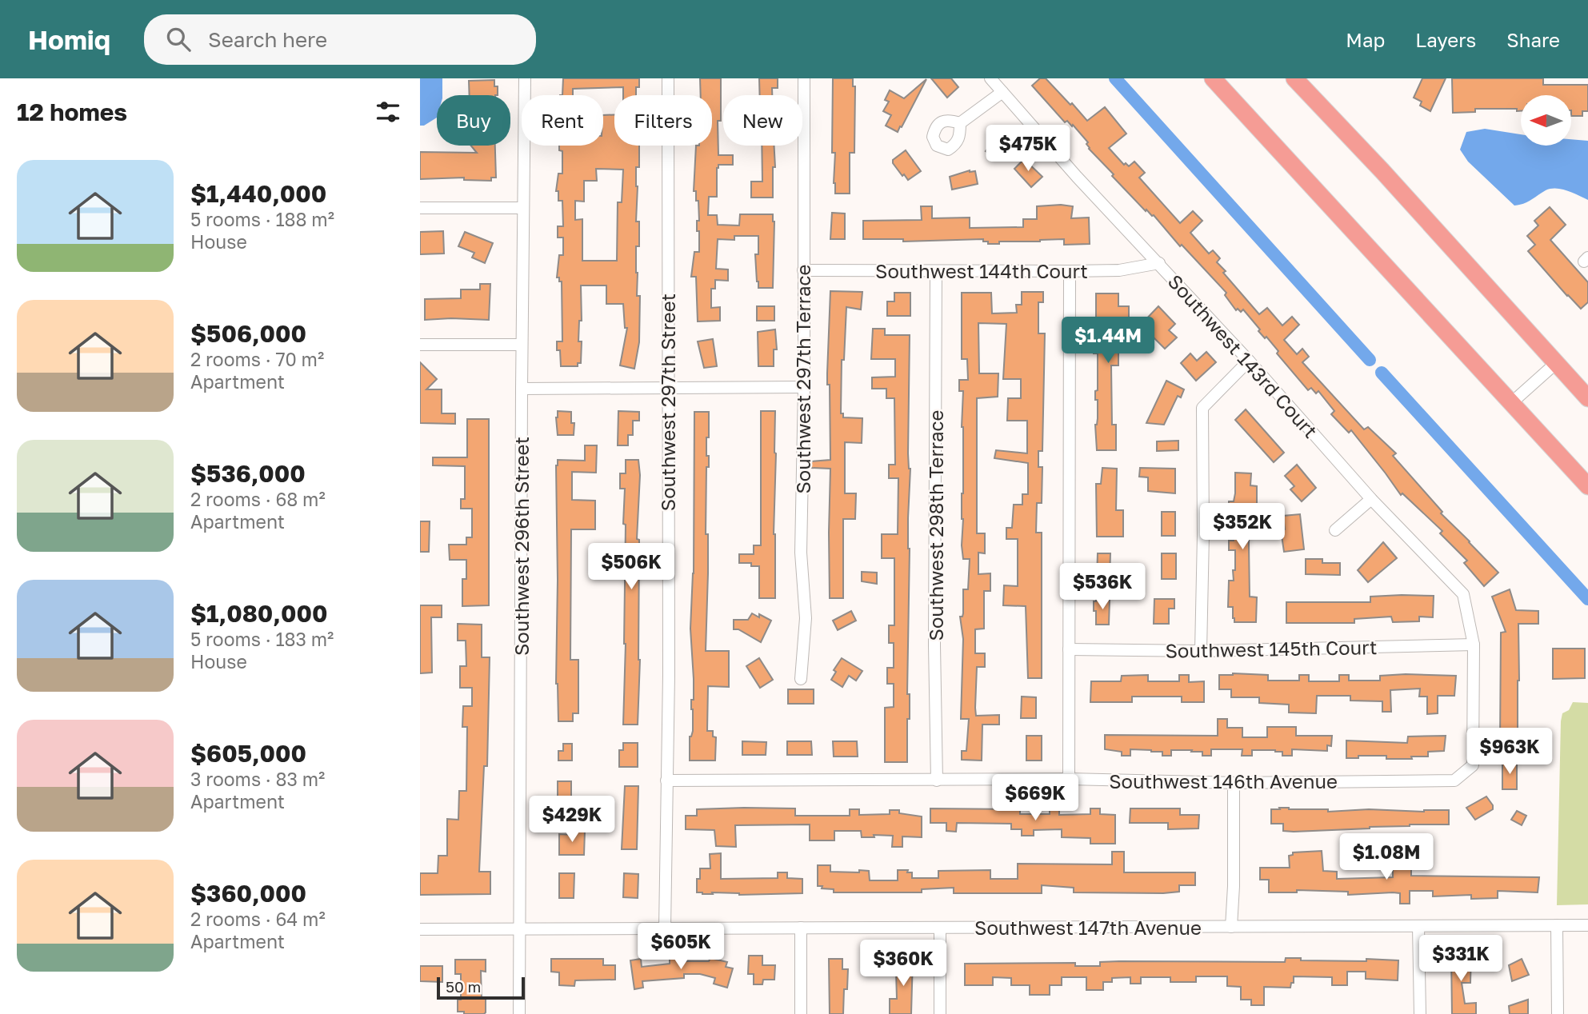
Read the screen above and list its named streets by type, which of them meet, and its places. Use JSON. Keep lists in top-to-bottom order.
{
  "streets": {
    "street": [
      "Southwest 144th Court",
      "Southwest 143rd Court",
      "Southwest 297th Terrace",
      "Southwest 297th Street",
      "Southwest 298th Terrace",
      "Southwest 296th Street",
      "Southwest 145th Court",
      "Southwest 146th Avenue",
      "Southwest 147th Avenue"
    ]
  },
  "crossings": [
    ["Southwest 144th Court", "Southwest 143rd Court"],
    ["Southwest 144th Court", "Southwest 297th Terrace"],
    ["Southwest 144th Court", "Southwest 298th Terrace"],
    ["Southwest 143rd Court", "Southwest 145th Court"],
    ["Southwest 143rd Court", "Southwest 146th Avenue"],
    ["Southwest 297th Street", "Southwest 146th Avenue"],
    ["Southwest 297th Street", "Southwest 147th Avenue"],
    ["Southwest 298th Terrace", "Southwest 146th Avenue"],
    ["Southwest 296th Street", "Southwest 147th Avenue"]
  ],
  "scale_bar": "50 m",
  "north": "left",
  "page": {
    "header": "Homiq",
    "search": "Search here",
    "nav": ["Map", "Layers", "Share"],
    "heading": "12 homes",
    "chip": [
      "Buy",
      "Rent",
      "Filters",
      "New"
    ],
    "price": [
      "$475K",
      "$1.44M",
      "$352K",
      "$506K",
      "$536K",
      "$963K",
      "$669K",
      "$429K",
      "$1.08M",
      "$605K",
      "$331K",
      "$360K"
    ],
    "list": [
      {
        "name": "$1,440,000",
        "note": "5 rooms · 188 m² · House"
      },
      {
        "name": "$506,000",
        "note": "2 rooms · 70 m² · Apartment"
      },
      {
        "name": "$536,000",
        "note": "2 rooms · 68 m² · Apartment"
      },
      {
        "name": "$1,080,000",
        "note": "5 rooms · 183 m² · House"
      },
      {
        "name": "$605,000",
        "note": "3 rooms · 83 m² · Apartment"
      },
      {
        "name": "$360,000",
        "note": "2 rooms · 64 m² · Apartment"
      }
    ],
    "scale": "50 m"
  }
}
